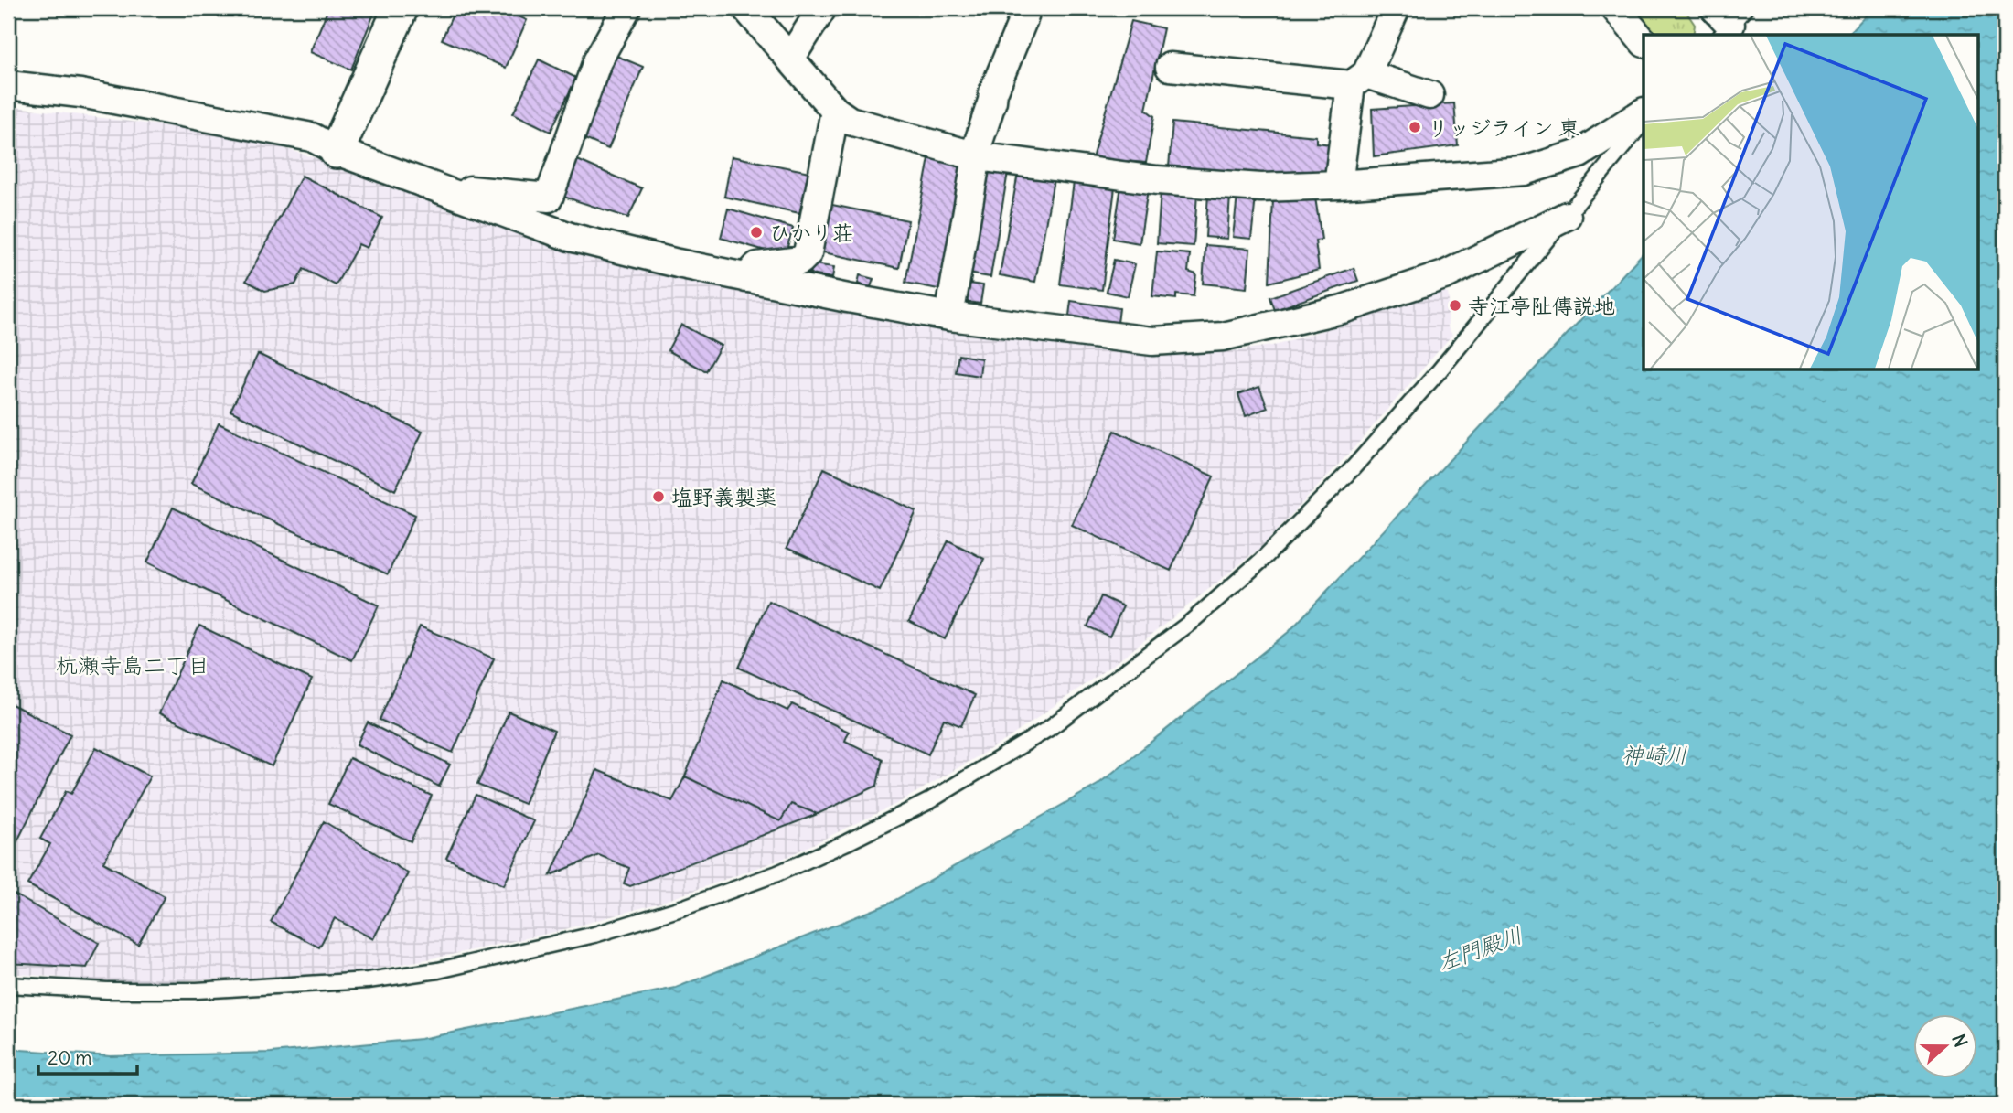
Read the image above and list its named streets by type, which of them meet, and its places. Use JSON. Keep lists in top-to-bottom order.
{
  "districts": ["杭瀬寺島二丁目"],
  "water": ["神崎川", "左門殿川"],
  "places": [
    "リッジライン 東",
    "ひかり荘",
    "寺江亭阯傳説地",
    "塩野義製薬"
  ],
  "scale_bar": "20 m",
  "north": "right"
}
